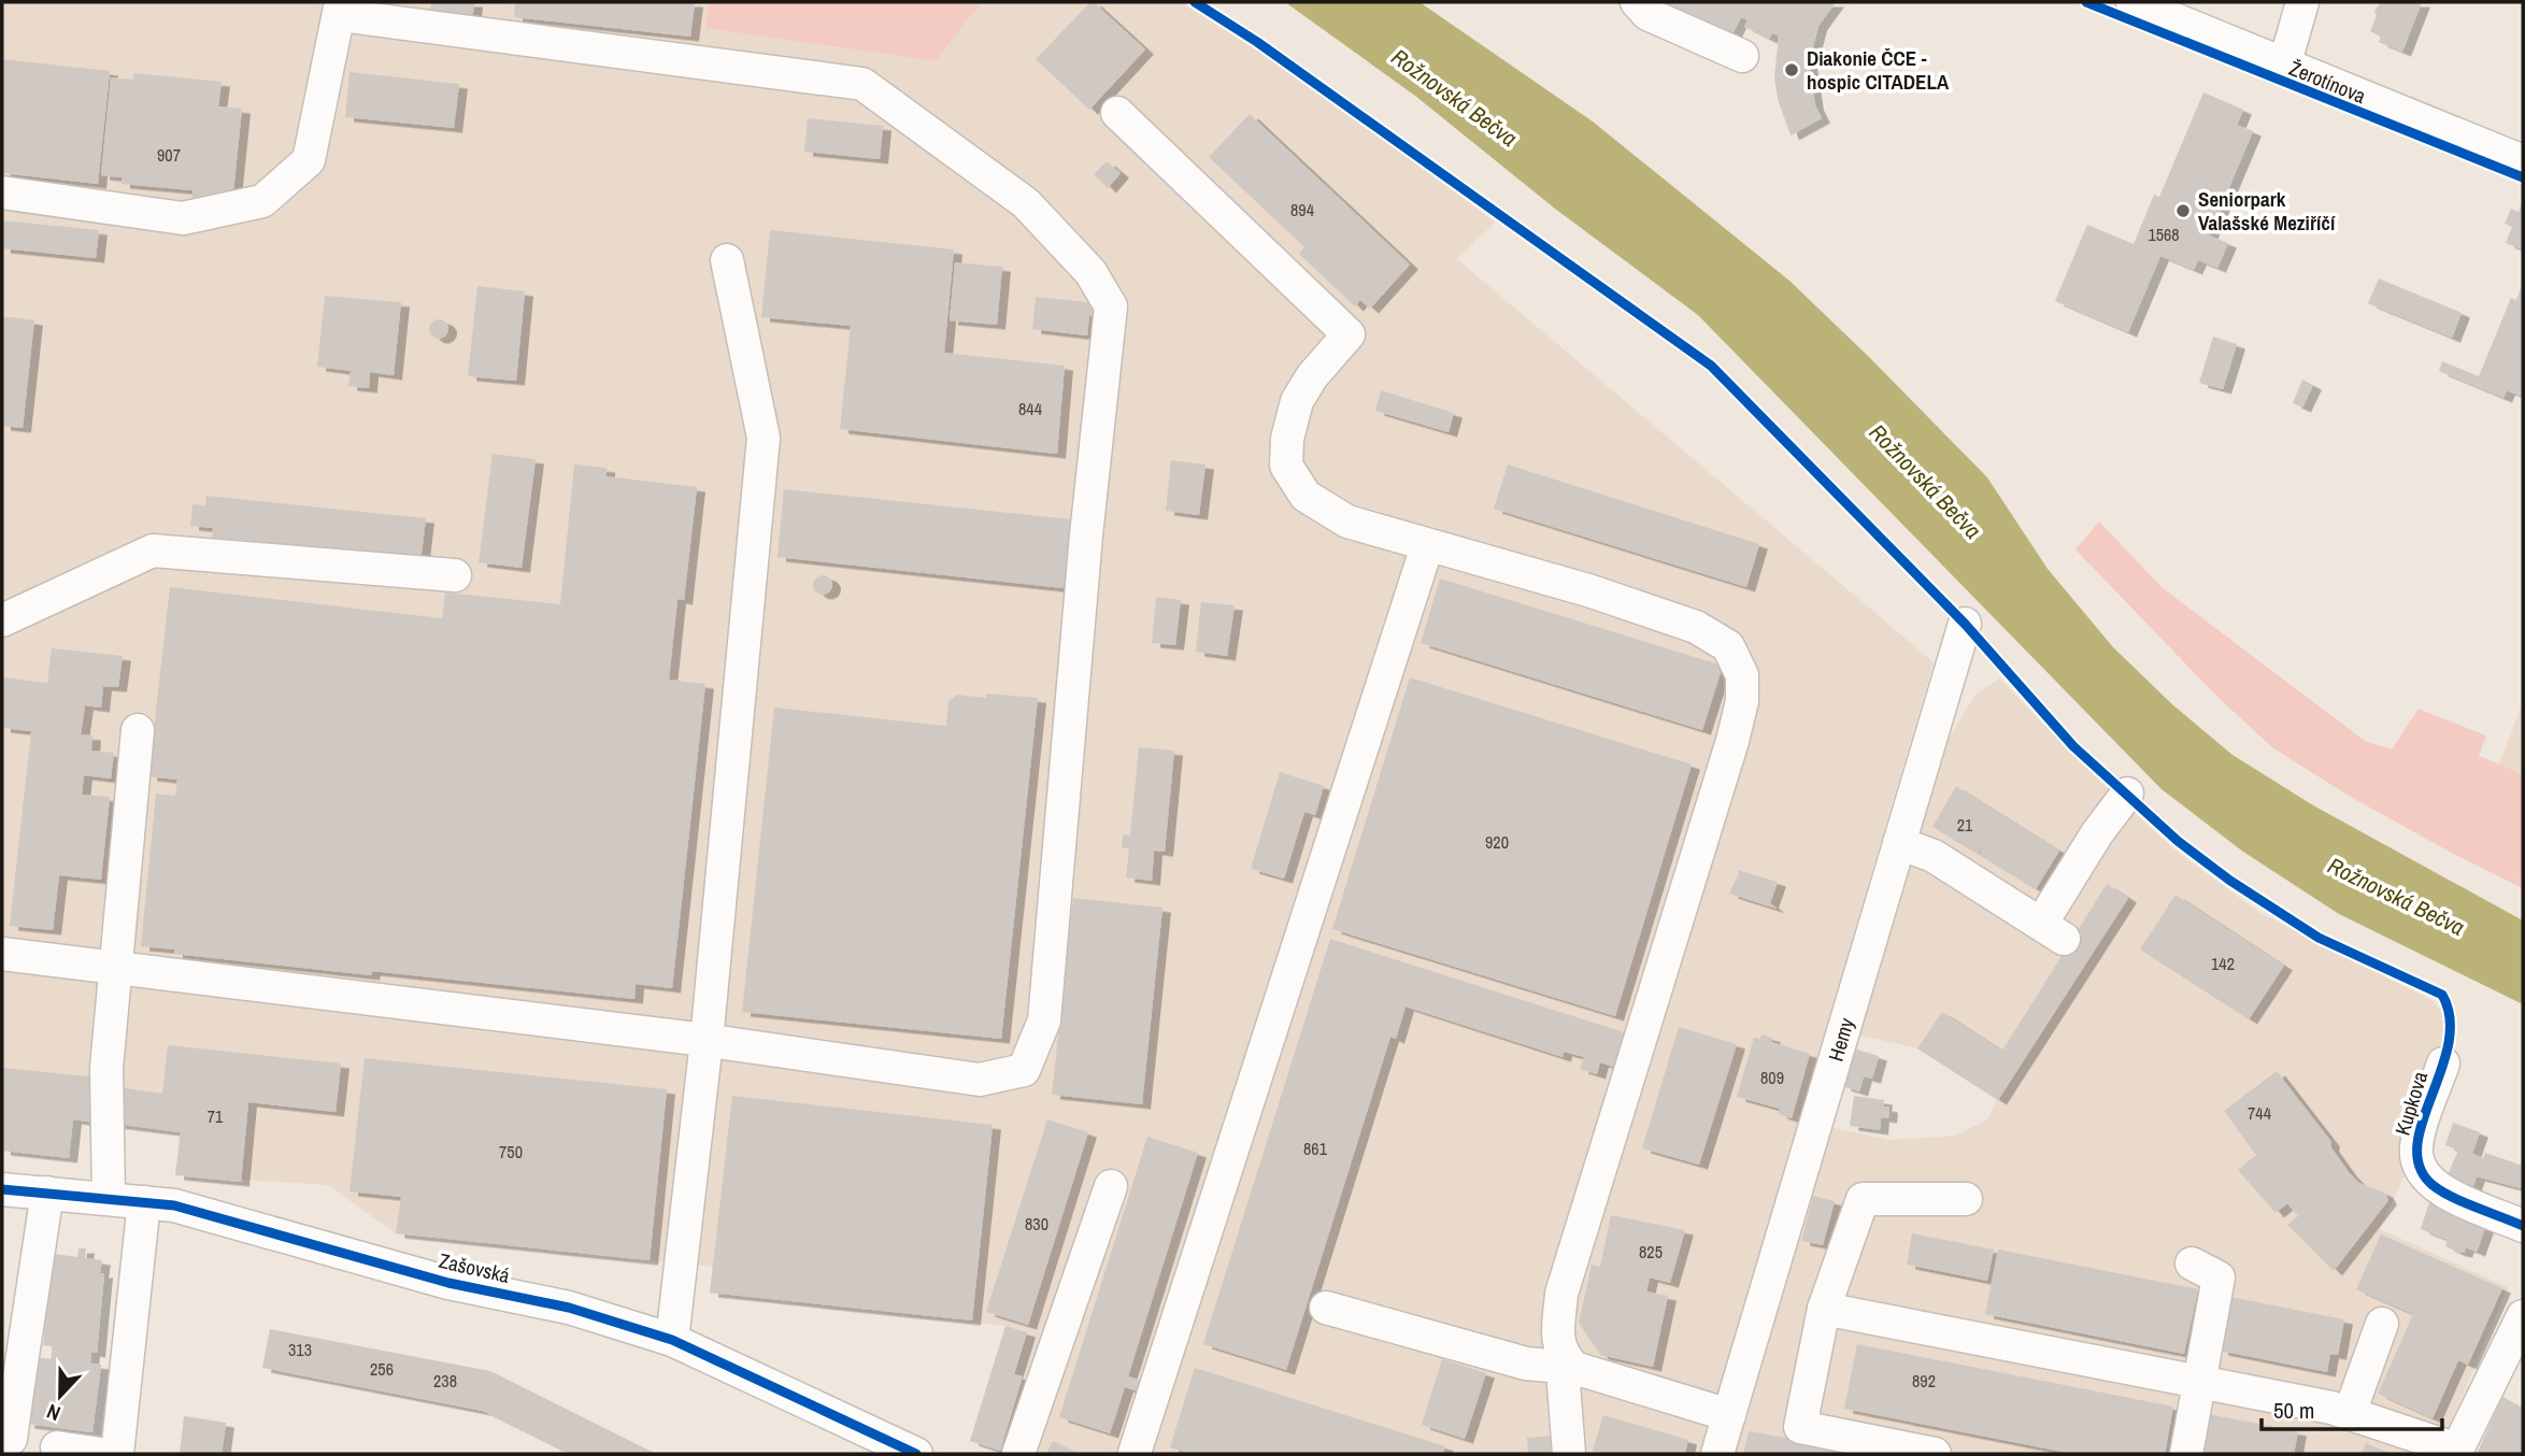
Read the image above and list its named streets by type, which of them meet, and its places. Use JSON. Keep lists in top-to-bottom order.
{
  "streets": {
    "street": [
      "Žerotínova",
      "Hemy",
      "Kupkova",
      "Zašovská"
    ]
  },
  "water": ["Rožnovská Bečva"],
  "places": ["Diakonie ČCE - hospic CITADELA", "Seniorpark Valašské Meziříčí"],
  "house_numbers": [
    "907",
    "894",
    "1568",
    "844",
    "21",
    "920",
    "142",
    "809",
    "744",
    "71",
    "861",
    "750",
    "830",
    "825",
    "313",
    "256",
    "238",
    "892"
  ],
  "scale_bar": "50 m",
  "north": "bottom"
}
